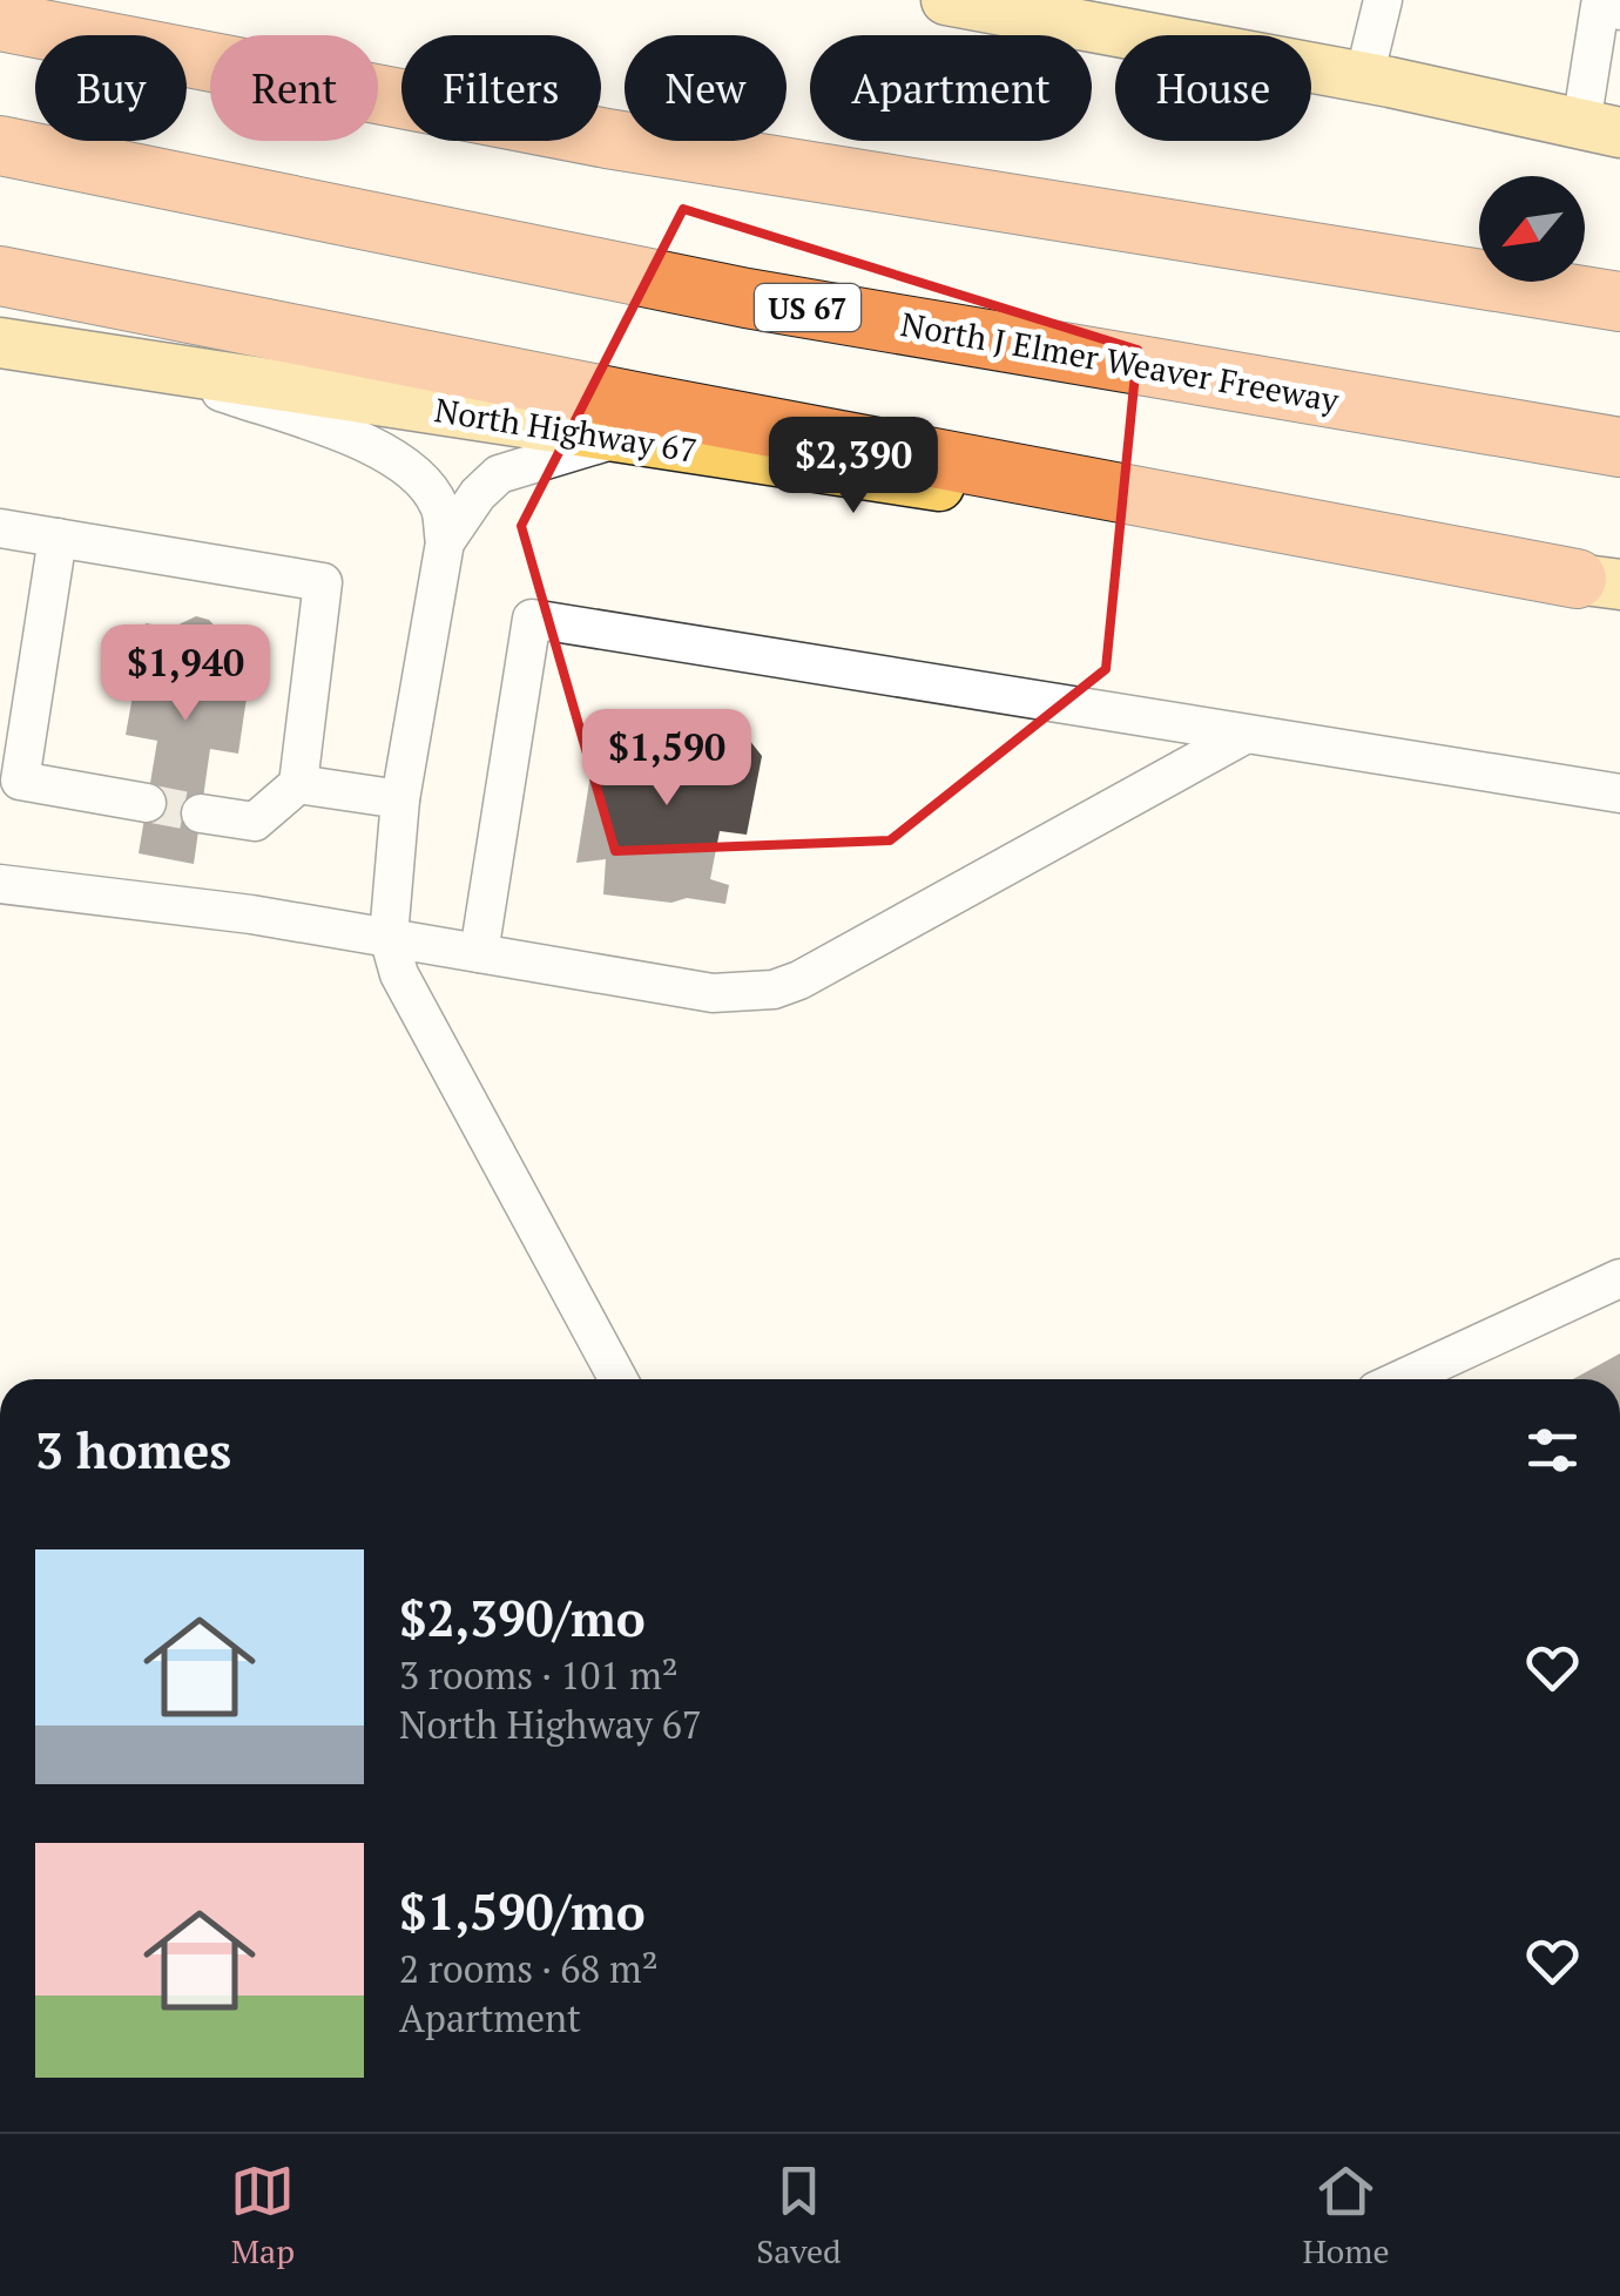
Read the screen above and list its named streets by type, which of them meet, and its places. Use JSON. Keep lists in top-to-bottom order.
{
  "streets": {
    "highway": ["US 67", "North J Elmer Weaver Freeway"],
    "main road": ["North Highway 67"]
  },
  "north": "bottom left",
  "page": {
    "chip": [
      "Buy",
      "Rent",
      "Filters",
      "New",
      "Apartment",
      "House"
    ],
    "price": ["$2,390", "$1,940", "$1,590"],
    "heading": "3 homes",
    "list": [
      {
        "name": "$2,390/mo",
        "note": "3 rooms · 101 m² · North Highway 67"
      },
      {
        "name": "$1,590/mo",
        "note": "2 rooms · 68 m² · Apartment"
      }
    ],
    "tabs": ["Map", "Saved", "Home"]
  }
}
